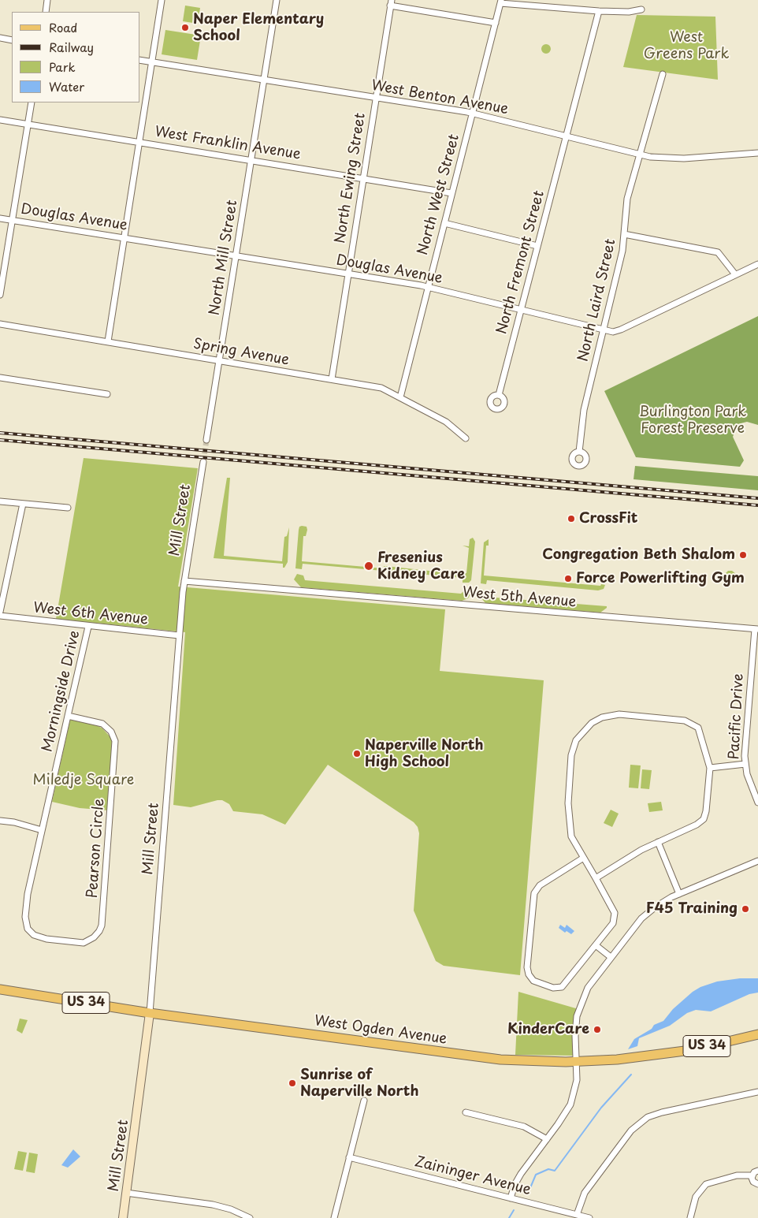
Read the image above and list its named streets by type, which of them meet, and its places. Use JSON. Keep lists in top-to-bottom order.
{
  "streets": {
    "main road": ["Mill Street", "US 34", "West Ogden Avenue"],
    "street": [
      "West Benton Avenue",
      "West Franklin Avenue",
      "North Ewing Street",
      "North West Street",
      "Douglas Avenue",
      "North Mill Street",
      "North Fremont Street",
      "North Laird Street",
      "Spring Avenue",
      "West 5th Avenue",
      "West 6th Avenue",
      "Morningside Drive",
      "Pacific Drive",
      "Pearson Circle",
      "Zaininger Avenue"
    ]
  },
  "crossings": [
    ["West Benton Avenue", "North Ewing Street"],
    ["West Benton Avenue", "North West Street"],
    ["West Benton Avenue", "North Mill Street"],
    ["West Benton Avenue", "North Fremont Street"],
    ["West Benton Avenue", "North Laird Street"],
    ["West Franklin Avenue", "North Ewing Street"],
    ["West Franklin Avenue", "North West Street"],
    ["West Franklin Avenue", "North Mill Street"],
    ["North Ewing Street", "Douglas Avenue"],
    ["North Ewing Street", "Spring Avenue"],
    ["North West Street", "Douglas Avenue"],
    ["North West Street", "Spring Avenue"],
    ["Douglas Avenue", "North Mill Street"],
    ["Douglas Avenue", "North Fremont Street"],
    ["Douglas Avenue", "North Laird Street"],
    ["North Mill Street", "Spring Avenue"],
    ["Mill Street", "West 5th Avenue"],
    ["Mill Street", "West 6th Avenue"],
    ["Mill Street", "West Ogden Avenue"],
    ["West 5th Avenue", "Pacific Drive"],
    ["West 6th Avenue", "Morningside Drive"],
    ["Morningside Drive", "Pearson Circle"]
  ],
  "parks": ["West Greens Park", "Burlington Park Forest Preserve", "Miledje Square"],
  "places": [
    "Naper Elementary School",
    "CrossFit",
    "Congregation Beth Shalom",
    "Fresenius Kidney Care",
    "Force Powerlifting Gym",
    "Naperville North High School",
    "F45 Training",
    "KinderCare",
    "Sunrise of Naperville North"
  ],
  "legend": [
    "Road",
    "Railway",
    "Park",
    "Water"
  ]
}
